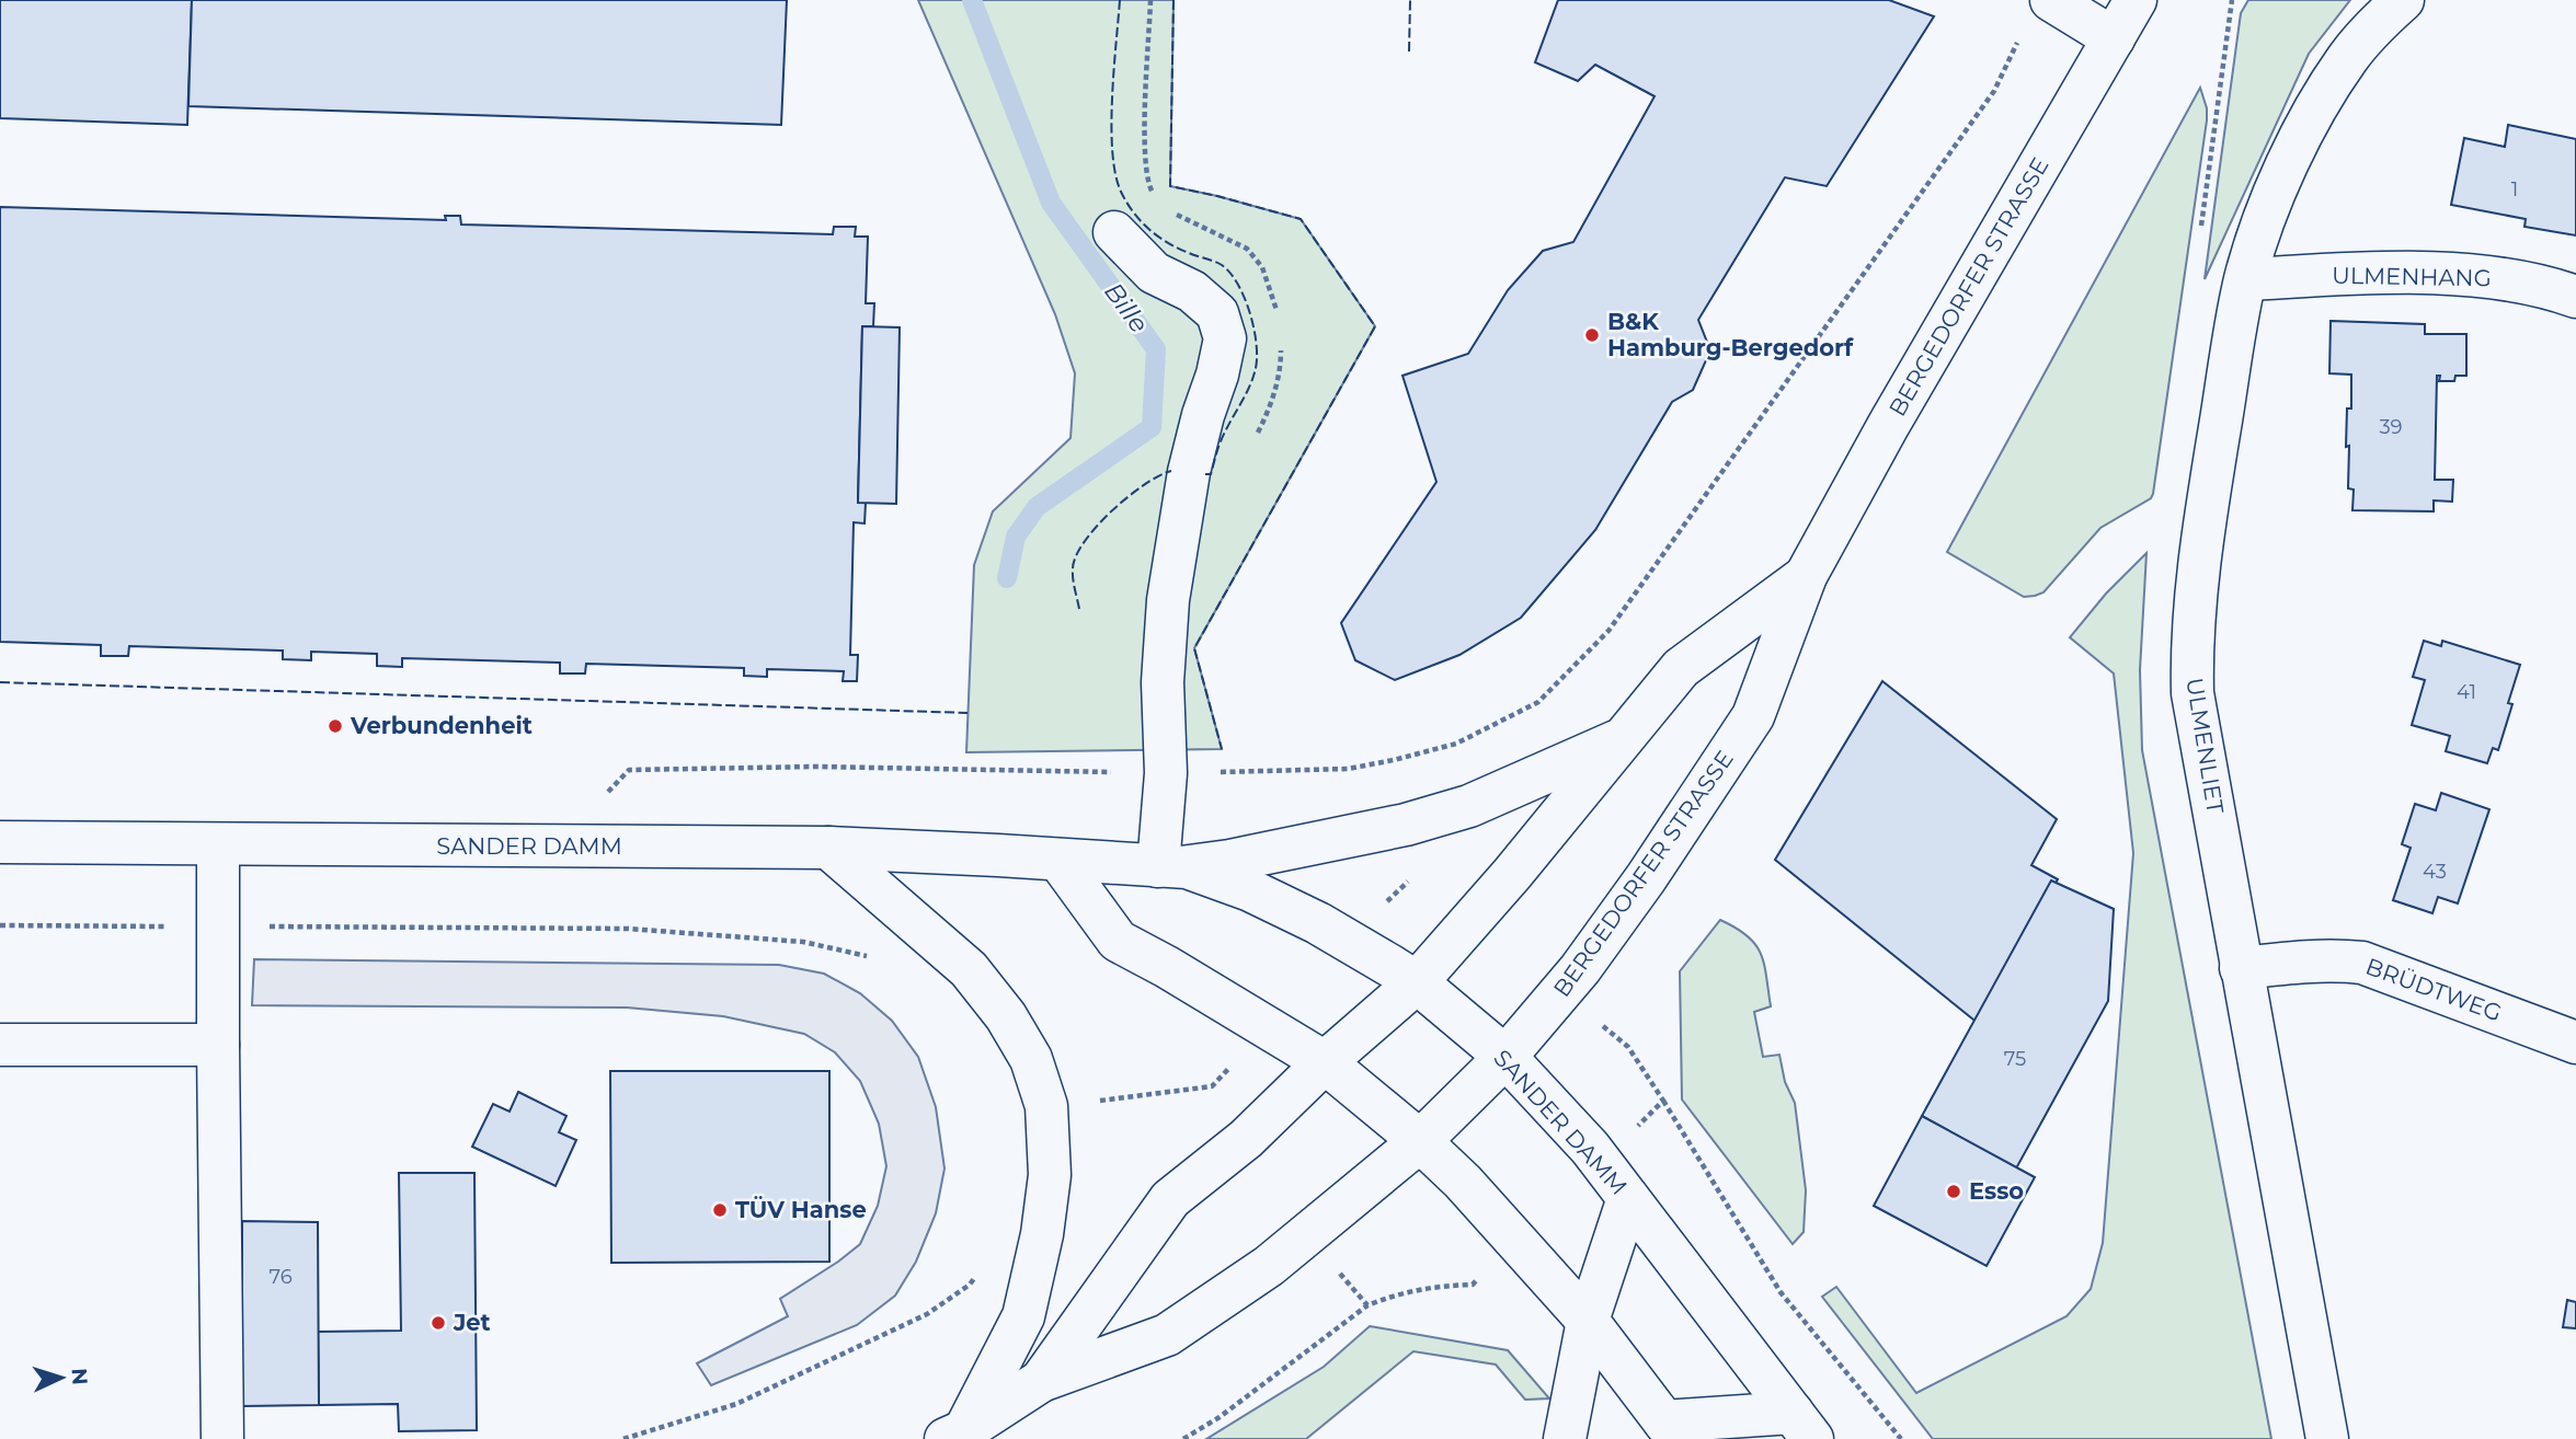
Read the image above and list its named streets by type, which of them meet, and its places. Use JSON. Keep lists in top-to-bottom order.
{
  "streets": {
    "main road": [
      "ULMENHANG",
      "BERGEDORFER STRASSE",
      "ULMENLIET",
      "SANDER DAMM",
      "BRÜDTWEG"
    ]
  },
  "crossings": [
    ["ULMENHANG", "ULMENLIET"],
    ["BERGEDORFER STRASSE", "SANDER DAMM"],
    ["ULMENLIET", "BRÜDTWEG"]
  ],
  "water": ["Bille"],
  "places": [
    "B&K Hamburg-Bergedorf",
    "Verbundenheit",
    "Esso",
    "TÜV Hanse",
    "Jet"
  ],
  "house_numbers": [
    "1",
    "39",
    "41",
    "43",
    "75",
    "76"
  ],
  "north": "right"
}
